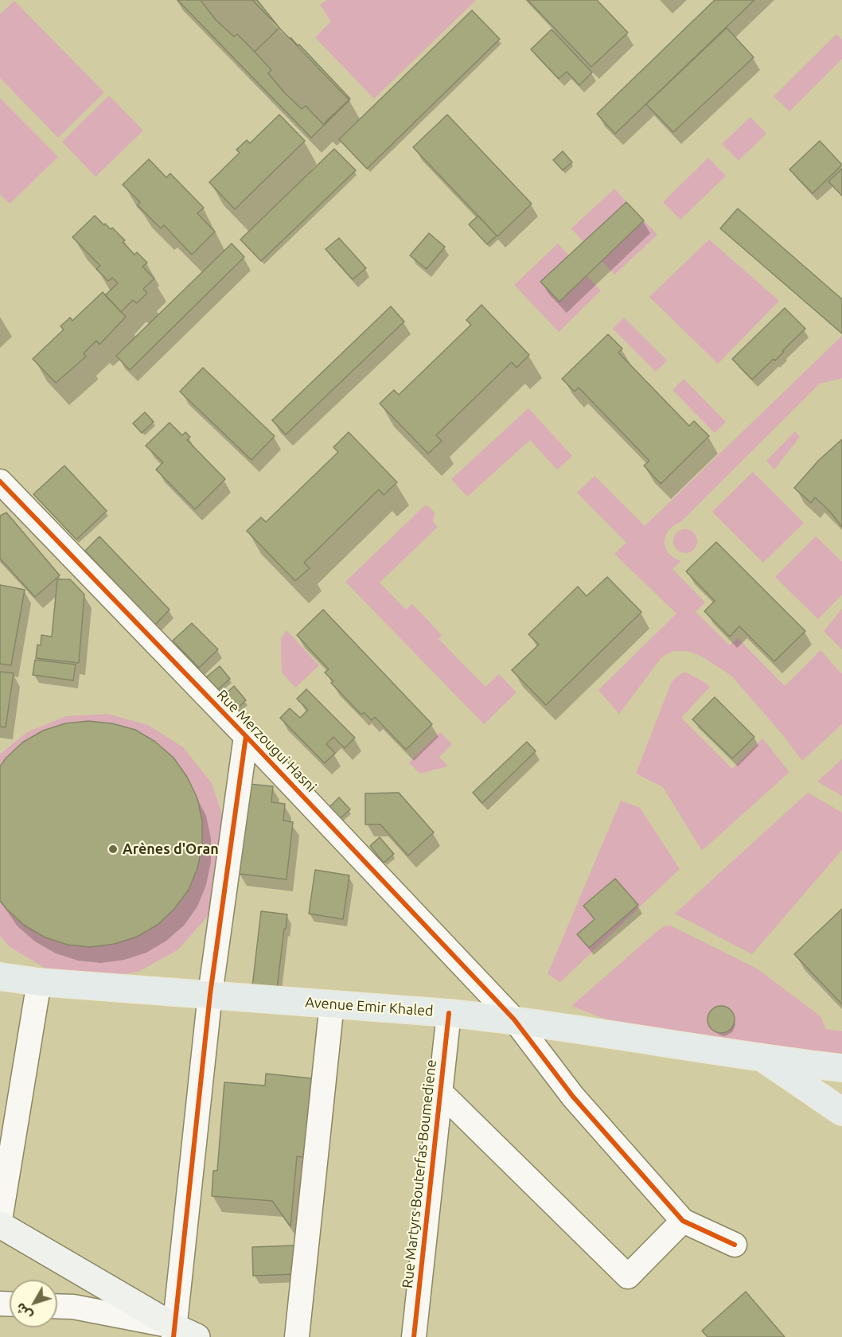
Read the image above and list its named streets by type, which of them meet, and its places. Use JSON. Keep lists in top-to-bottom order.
{
  "streets": {
    "main road": ["Avenue Emir Khaled"],
    "street": ["Rue Merzougui Hasni", "Rue Martyrs Bouterfas Boumediene"]
  },
  "crossings": [
    ["Rue Merzougui Hasni", "Avenue Emir Khaled"],
    ["Avenue Emir Khaled", "Rue Martyrs Bouterfas Boumediene"]
  ],
  "places": ["Arènes d'Oran"],
  "north": "bottom left"
}
